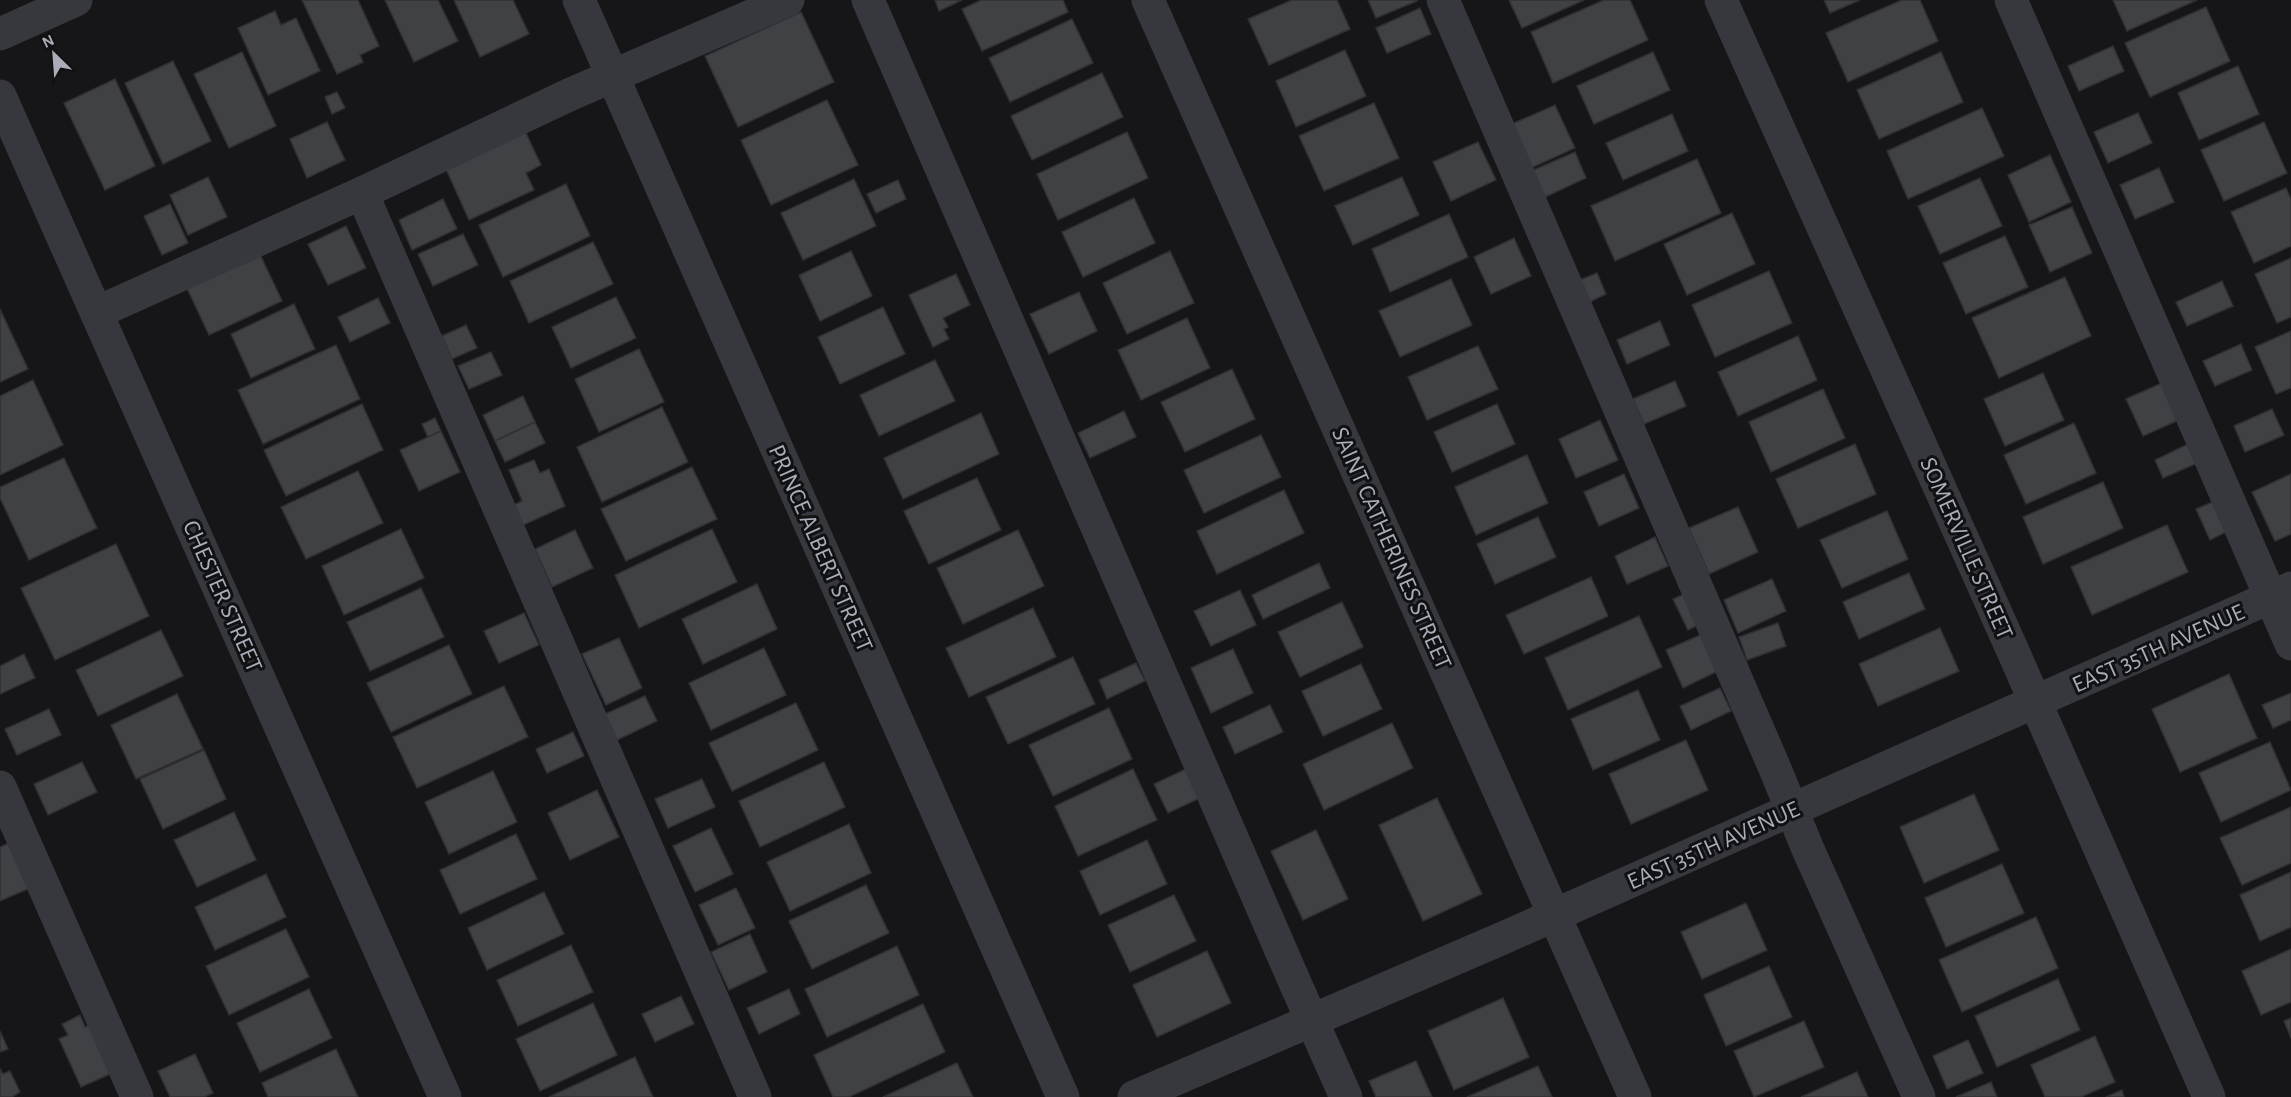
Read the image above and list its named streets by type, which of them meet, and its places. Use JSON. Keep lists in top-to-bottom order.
{
  "streets": {
    "street": [
      "PRINCE ALBERT STREET",
      "SAINT CATHERINES STREET",
      "SOMERVILLE STREET",
      "CHESTER STREET",
      "EAST 35TH AVENUE"
    ]
  },
  "crossings": [
    ["SAINT CATHERINES STREET", "EAST 35TH AVENUE"],
    ["SOMERVILLE STREET", "EAST 35TH AVENUE"]
  ],
  "north": "top left"
}
